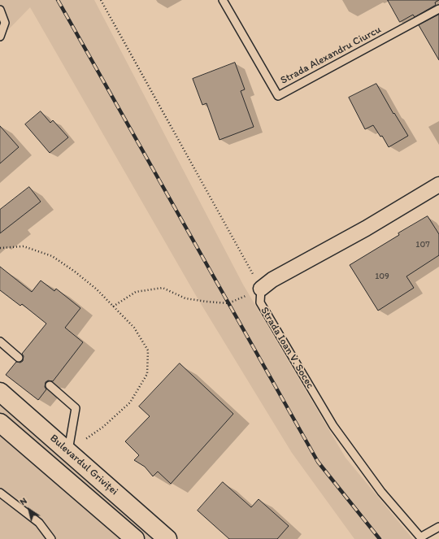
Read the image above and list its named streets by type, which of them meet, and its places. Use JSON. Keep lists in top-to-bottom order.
{
  "streets": {
    "main road": ["Bulevardul Griviței"],
    "lane": ["Strada Alexandru Ciurcu", "Strada Ioan V. Socec"]
  },
  "house_numbers": ["107", "109"],
  "north": "top left"
}
